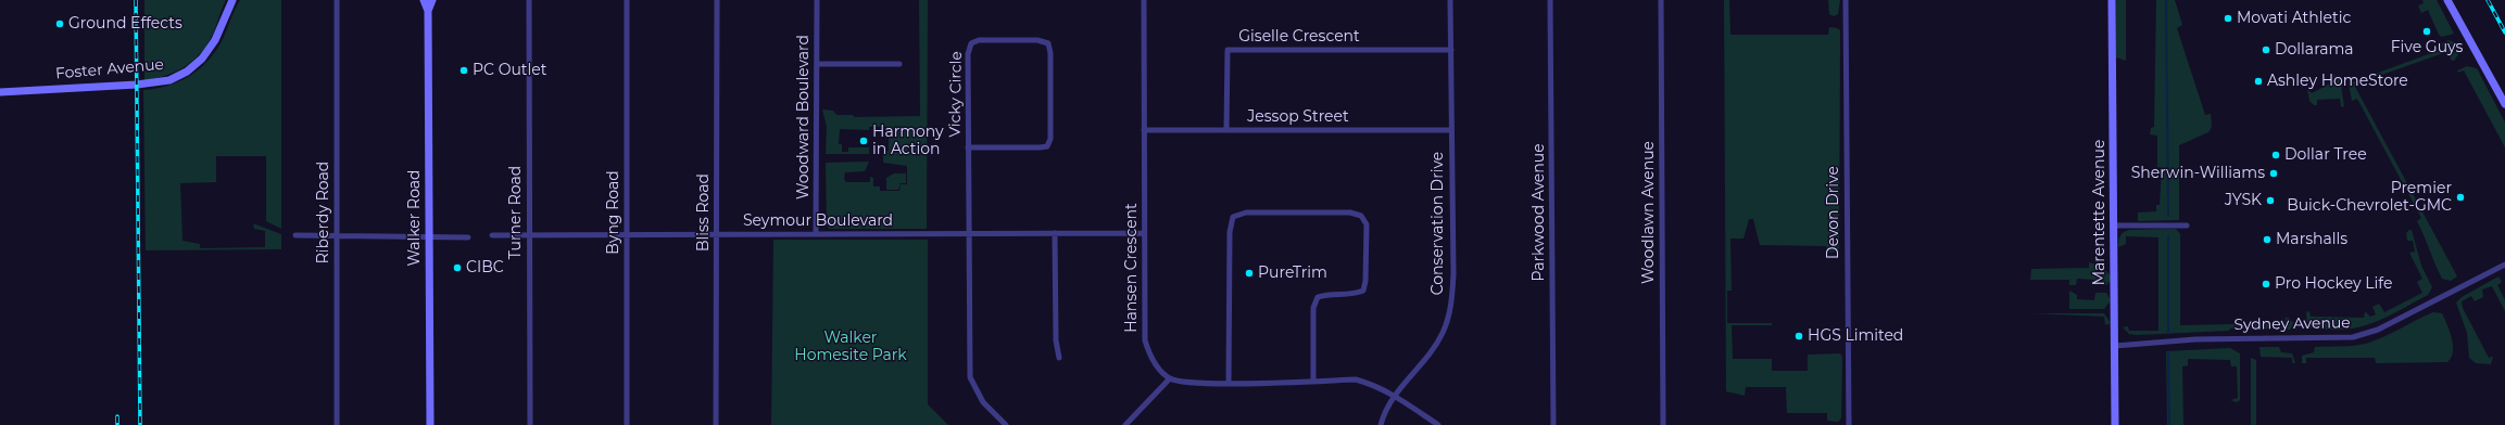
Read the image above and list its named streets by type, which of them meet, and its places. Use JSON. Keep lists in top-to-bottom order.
{
  "streets": {
    "street": [
      "Giselle Crescent",
      "Foster Avenue",
      "Vicky Circle",
      "Woodward Boulevard",
      "Jessop Street",
      "Riberdy Road",
      "Turner Road",
      "Byng Road",
      "Bliss Road",
      "Parkwood Avenue",
      "Woodlawn Avenue",
      "Devon Drive",
      "Marentette Avenue",
      "Walker Road",
      "Seymour Boulevard",
      "Conservation Drive",
      "Hansen Crescent",
      "Sydney Avenue"
    ]
  },
  "crossings": [
    ["Giselle Crescent", "Jessop Street"],
    ["Giselle Crescent", "Conservation Drive"],
    ["Vicky Circle", "Seymour Boulevard"],
    ["Woodward Boulevard", "Seymour Boulevard"],
    ["Jessop Street", "Conservation Drive"],
    ["Jessop Street", "Hansen Crescent"],
    ["Turner Road", "Seymour Boulevard"],
    ["Byng Road", "Seymour Boulevard"],
    ["Bliss Road", "Seymour Boulevard"],
    ["Marentette Avenue", "Sydney Avenue"],
    ["Seymour Boulevard", "Hansen Crescent"]
  ],
  "parks": ["Walker Homesite Park"],
  "places": [
    "Movati Athletic",
    "Ground Effects",
    "Five Guys",
    "Dollarama",
    "PC Outlet",
    "Ashley HomeStore",
    "Harmony in Action",
    "Dollar Tree",
    "Sherwin-Williams",
    "Premier Buick-Chevrolet-GMC",
    "JYSK",
    "Marshalls",
    "CIBC",
    "PureTrim",
    "Pro Hockey Life",
    "HGS Limited"
  ]
}
